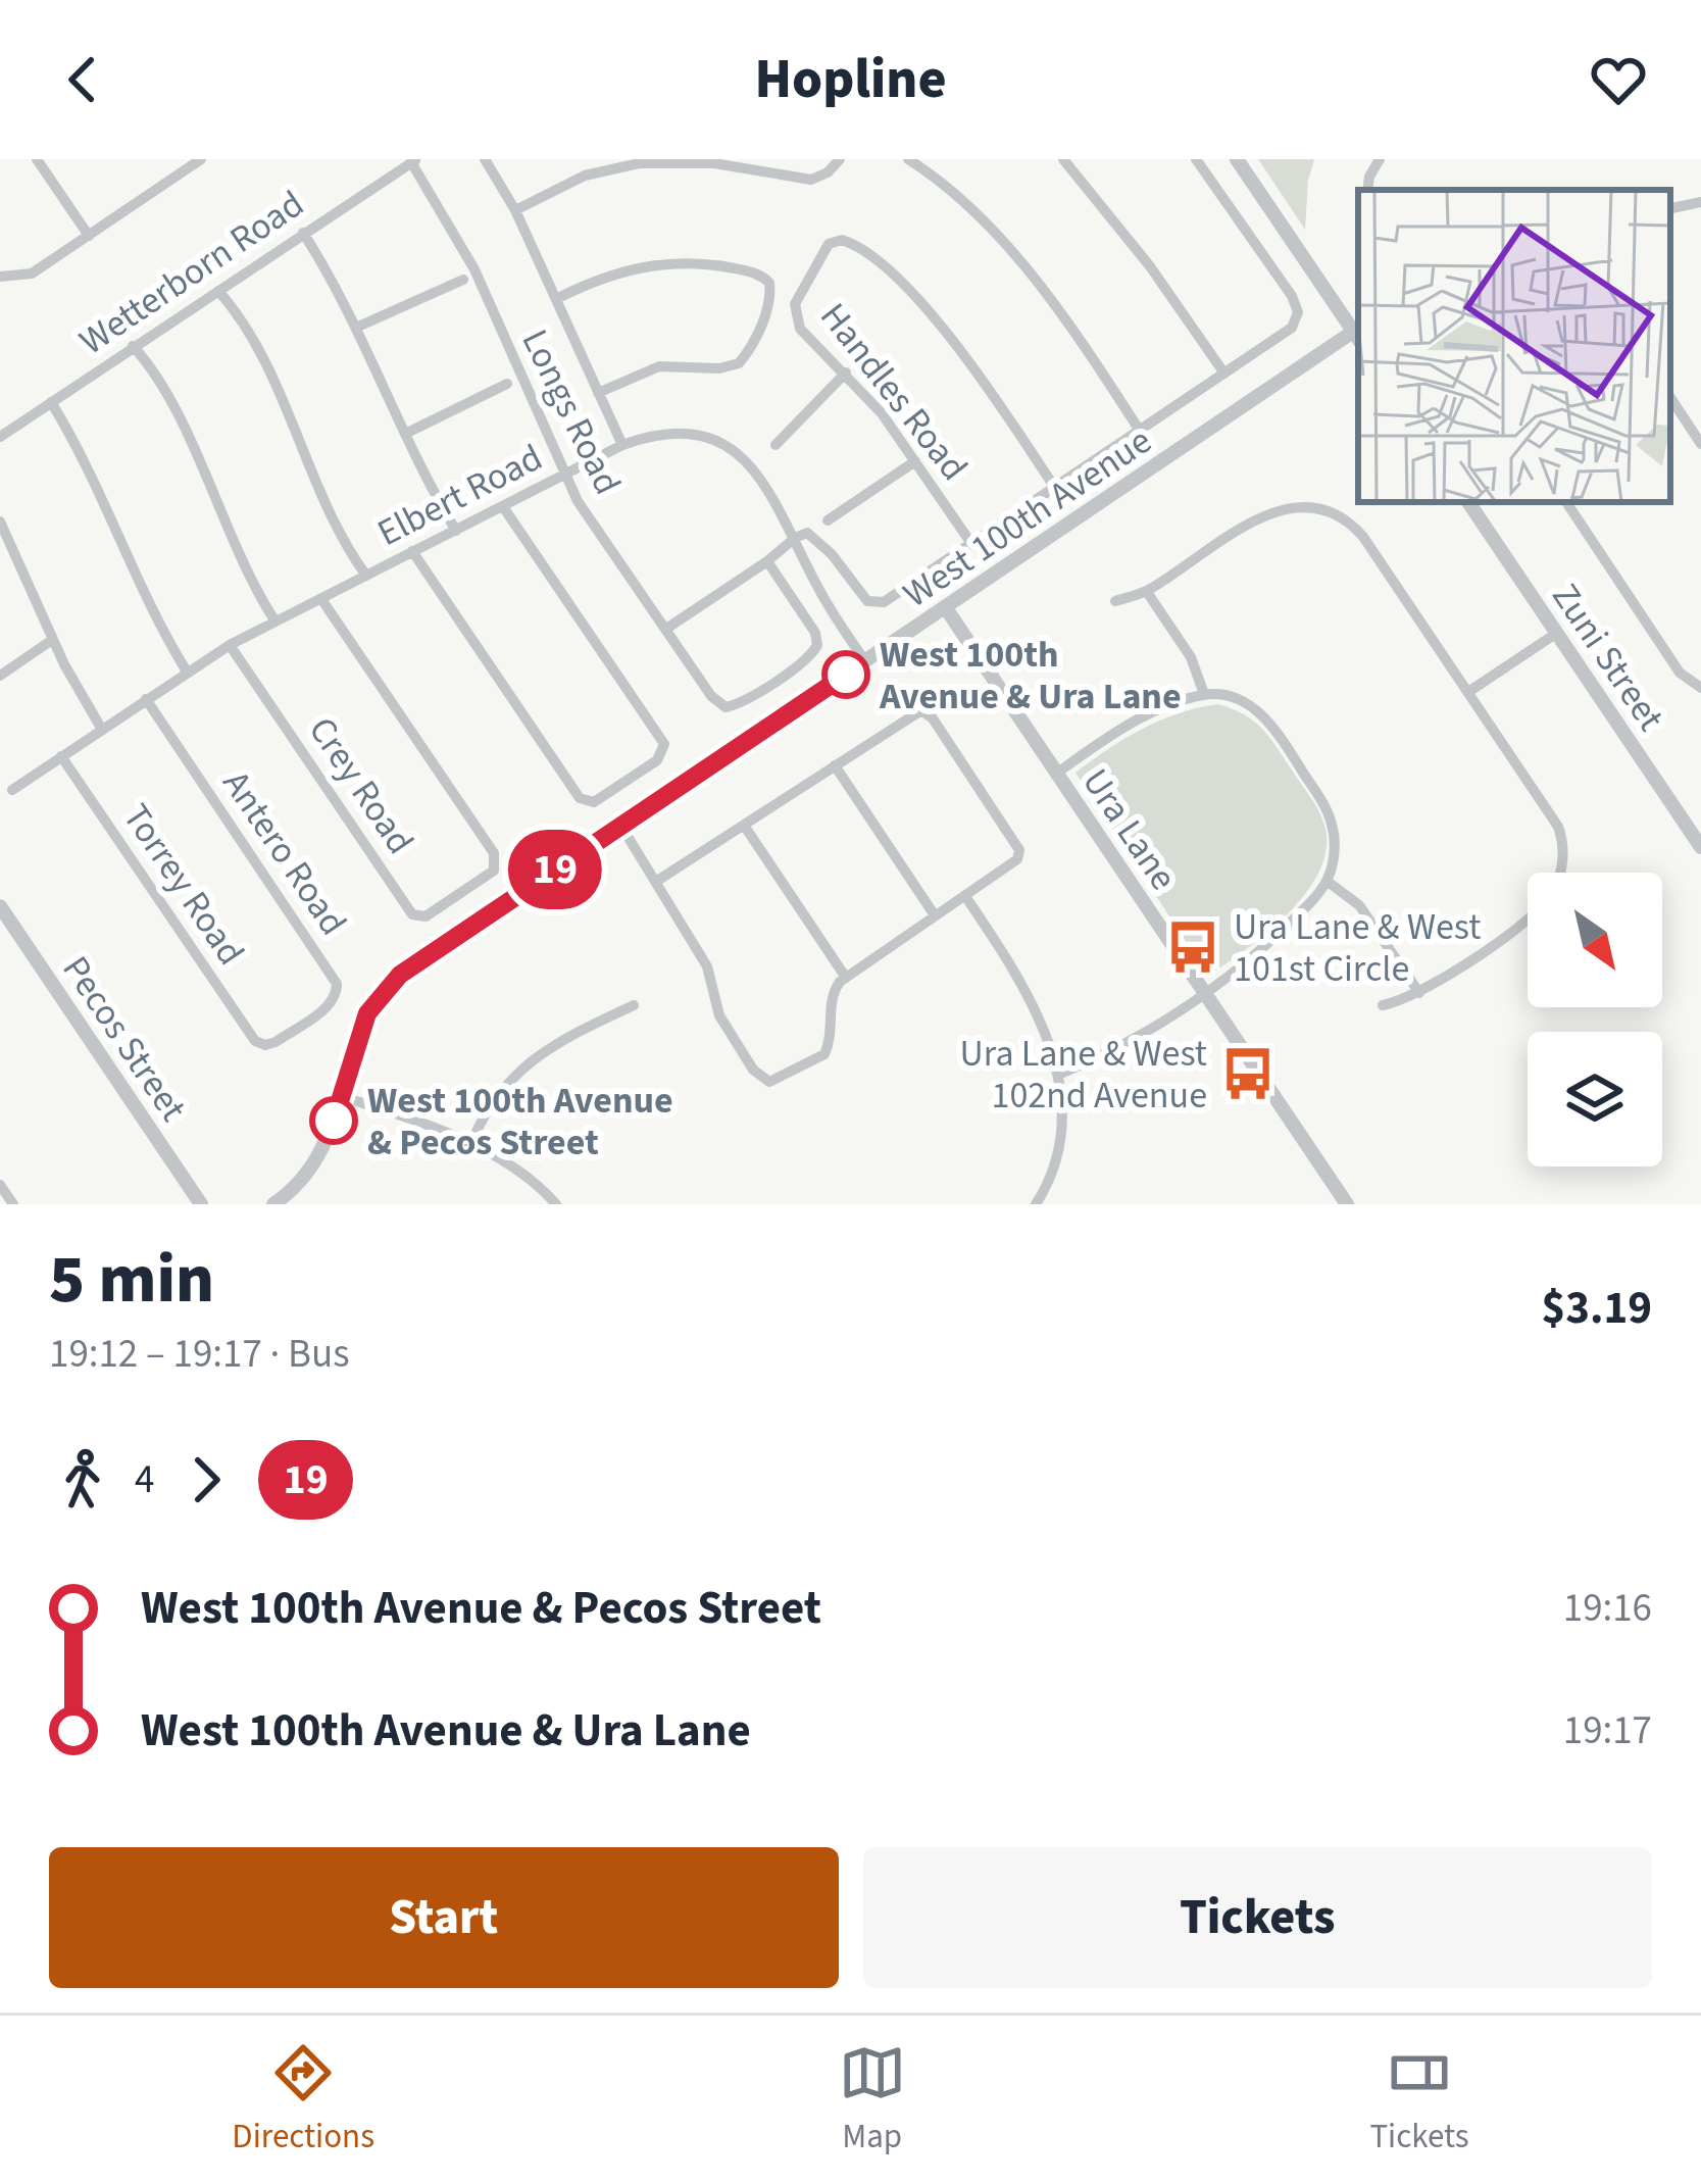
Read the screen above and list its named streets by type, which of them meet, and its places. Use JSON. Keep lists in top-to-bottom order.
{
  "streets": {
    "street": [
      "Wetterborn Road",
      "Handles Road",
      "Longs Road",
      "Elbert Road",
      "West 100th Avenue",
      "Zuni Street",
      "Crey Road",
      "Ura Lane",
      "Antero Road",
      "Torrey Road",
      "Pecos Street"
    ]
  },
  "crossings": [
    ["Wetterborn Road", "Longs Road"],
    ["Longs Road", "Elbert Road"],
    ["Elbert Road", "West 100th Avenue"],
    ["Elbert Road", "Crey Road"],
    ["Elbert Road", "Antero Road"],
    ["Elbert Road", "Torrey Road"],
    ["West 100th Avenue", "Ura Lane"],
    ["Antero Road", "Torrey Road"]
  ],
  "places": {
    "other": ["West 100th Avenue & Ura Lane", "West 100th Avenue & Pecos Street"],
    "bus stop": ["Ura Lane & West 101st Circle", "Ura Lane & West 102nd Avenue"]
  },
  "lines": ["bus line 19"],
  "north": "bottom right",
  "page": {
    "header": "Hopline",
    "on_map": "19",
    "heading": ["5 min", "19:12 – 19:17 · Bus", "$3.19"],
    "legs": ["4", "19"],
    "list": [
      {
        "name": "West 100th Avenue & Pecos Street",
        "value": "19:16"
      },
      {
        "name": "West 100th Avenue & Ura Lane",
        "value": "19:17"
      }
    ],
    "buttons": ["Start", "Tickets"],
    "tabs": ["Directions", "Map", "Tickets"]
  }
}
